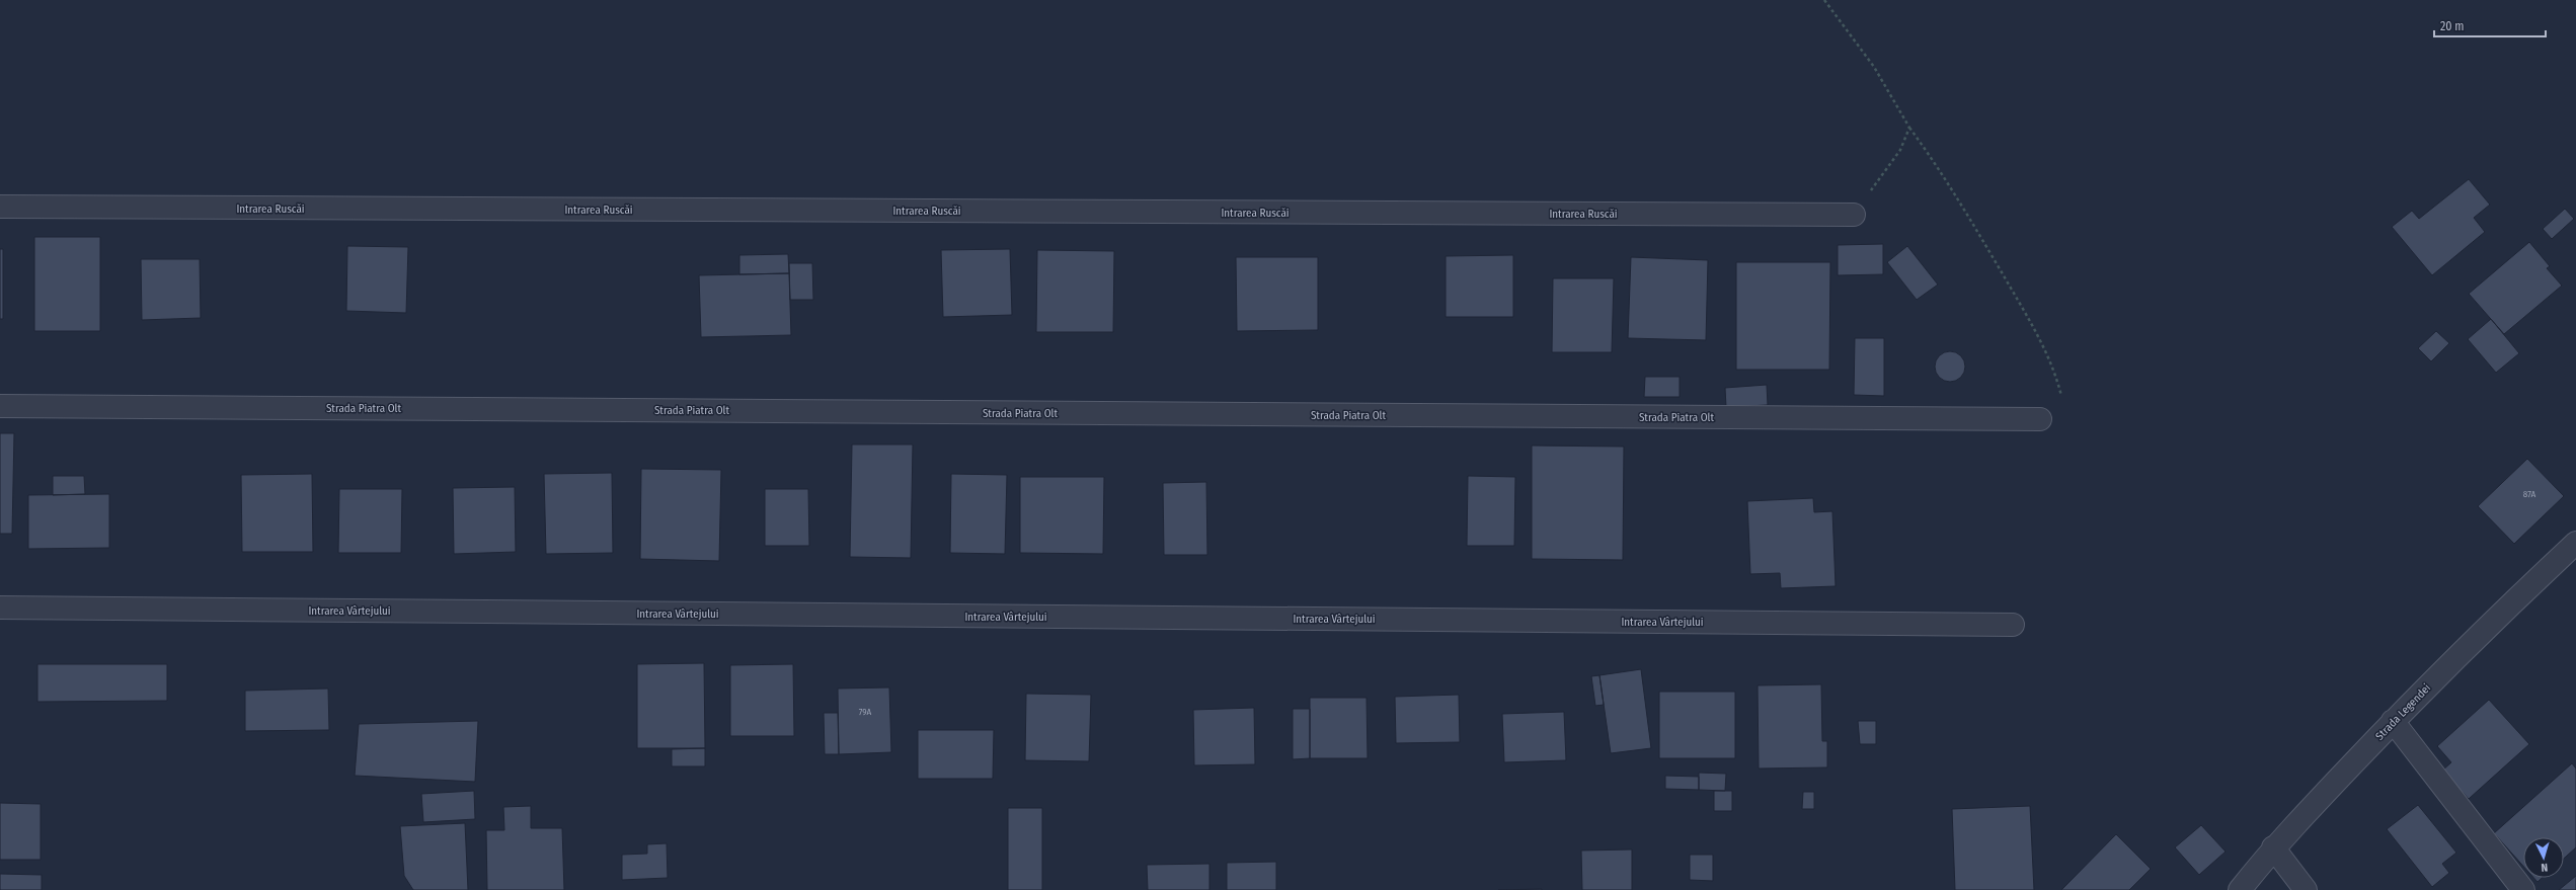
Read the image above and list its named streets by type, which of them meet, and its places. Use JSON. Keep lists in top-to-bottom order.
{
  "streets": {
    "street": [
      "Intrarea Ruscăi",
      "Strada Piatra Olt",
      "Intrarea Vârtejului",
      "Strada Legendei"
    ]
  },
  "house_numbers": ["87A", "79A"],
  "scale_bar": "20 m",
  "north": "bottom"
}
